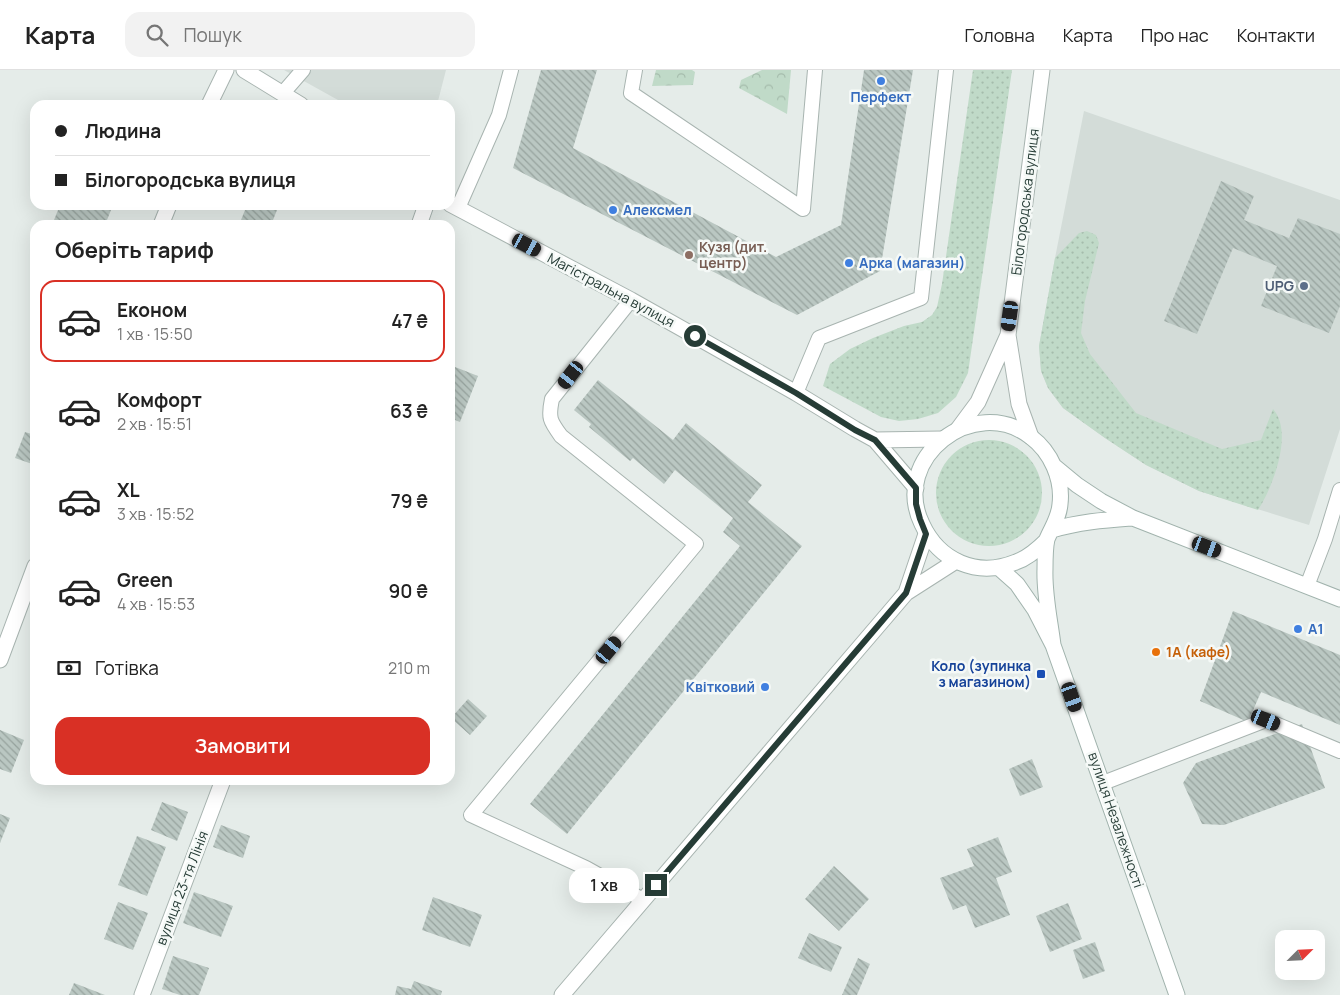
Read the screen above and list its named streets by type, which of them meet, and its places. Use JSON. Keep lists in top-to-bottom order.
{
  "streets": {
    "street": [
      "Білогородська вулиця",
      "Магістральна вулиця",
      "вулиця Незалежності",
      "вулиця 23-тя Лінія"
    ]
  },
  "places": {
    "other": [
      "Перфект",
      "Алексмел",
      "Кузя (дит. центр)",
      "Арка (магазин)",
      "UPG",
      "А1",
      "1А (кафе)",
      "Квітковий"
    ],
    "transit": ["Коло (зупинка з магазином)"]
  },
  "north": "top right",
  "page": {
    "header": "Карта",
    "search": "Пошук",
    "nav": [
      "Головна",
      "Карта",
      "Про нас",
      "Контакти"
    ],
    "banner": ["Людина", "Білогородська вулиця"],
    "heading": "Оберіть тариф",
    "list": [
      {
        "name": "Економ",
        "note": "1 хв · 15:50",
        "value": "47 ₴"
      },
      {
        "name": "Комфорт",
        "note": "2 хв · 15:51",
        "value": "63 ₴"
      },
      {
        "name": "XL",
        "note": "3 хв · 15:52",
        "value": "79 ₴"
      },
      {
        "name": "Green",
        "note": "4 хв · 15:53",
        "value": "90 ₴"
      }
    ],
    "pay": ["Готівка", "210 m"],
    "buttons": "Замовити",
    "bubble": "1 хв"
  }
}
